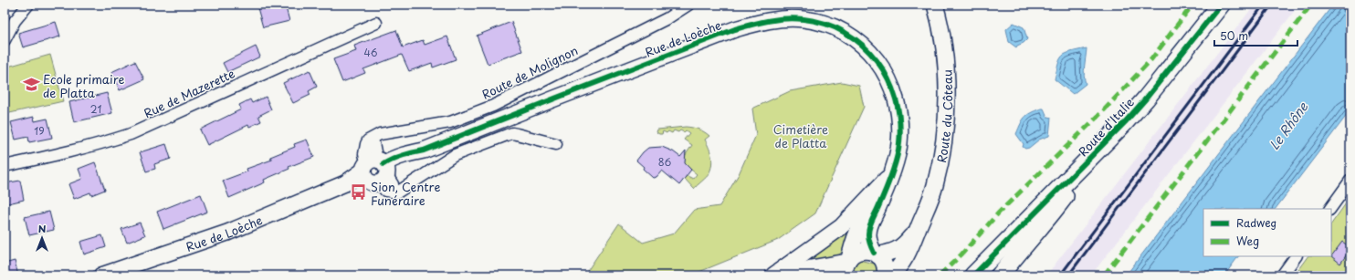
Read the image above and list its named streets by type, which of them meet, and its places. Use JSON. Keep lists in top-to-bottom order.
{
  "streets": {
    "main road": ["Route d'Italie"],
    "street": [
      "Rue de Loèche",
      "Route de Molignon",
      "Rue de Mazerette",
      "Route du Côteau"
    ]
  },
  "crossings": [
    ["Rue de Loèche", "Route de Molignon"],
    ["Rue de Loèche", "Route du Côteau"]
  ],
  "water": ["Le Rhône"],
  "parks": ["Cimetière de Platta"],
  "places": {
    "school or university": ["Ecole primaire de Platta"],
    "bus stop": ["Sion, Centre Funéraire"]
  },
  "house_numbers": [
    "46",
    "21",
    "19",
    "86"
  ],
  "legend": ["Radweg", "Weg"],
  "scale_bar": "50 m",
  "north": "top"
}
